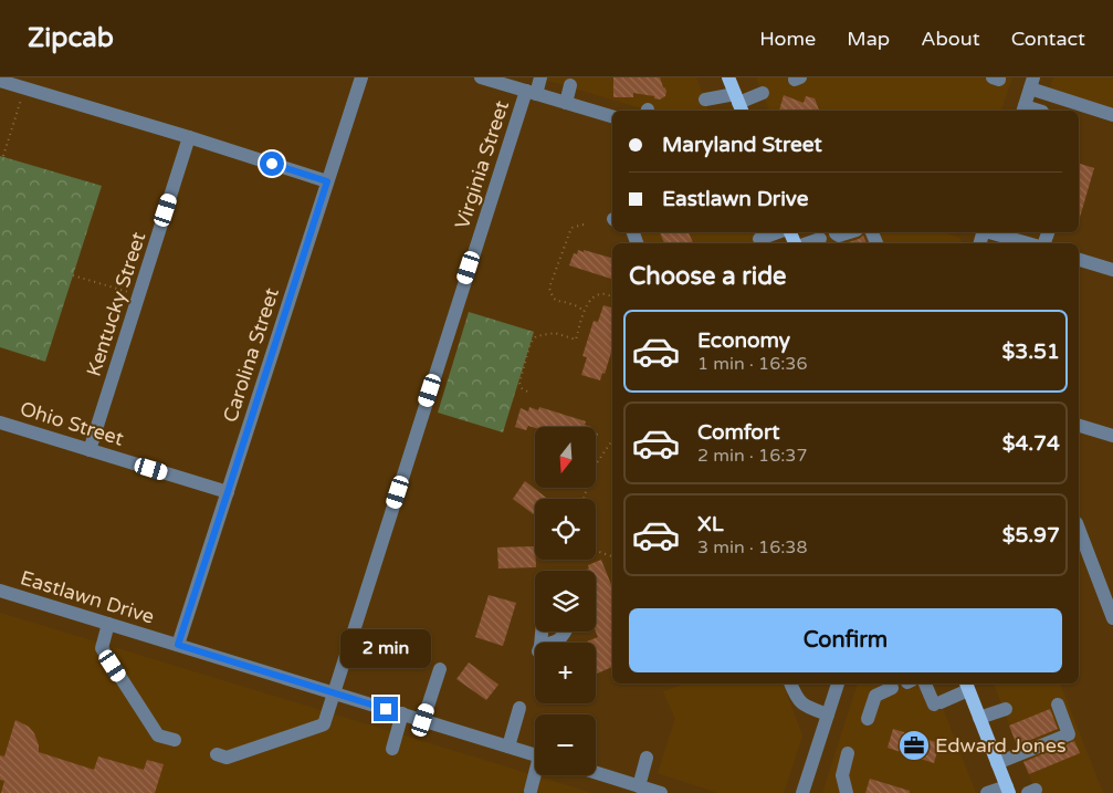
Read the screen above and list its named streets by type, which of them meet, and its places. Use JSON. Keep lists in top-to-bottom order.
{
  "streets": {
    "street": [
      "Virginia Street",
      "Kentucky Street",
      "Carolina Street",
      "Ohio Street",
      "Eastlawn Drive"
    ]
  },
  "crossings": [
    ["Virginia Street", "Eastlawn Drive"],
    ["Kentucky Street", "Ohio Street"],
    ["Carolina Street", "Ohio Street"],
    ["Carolina Street", "Eastlawn Drive"]
  ],
  "places": {
    "office": ["Edward Jones"]
  },
  "north": "bottom",
  "page": {
    "header": "Zipcab",
    "nav": [
      "Home",
      "Map",
      "About",
      "Contact"
    ],
    "banner": ["Maryland Street", "Eastlawn Drive"],
    "heading": "Choose a ride",
    "list": [
      {
        "name": "Economy",
        "note": "1 min · 16:36",
        "value": "$3.51"
      },
      {
        "name": "Comfort",
        "note": "2 min · 16:37",
        "value": "$4.74"
      },
      {
        "name": "XL",
        "note": "3 min · 16:38",
        "value": "$5.97"
      }
    ],
    "map_buttons": ["+", "−"],
    "buttons": "Confirm",
    "bubble": "2 min"
  }
}
